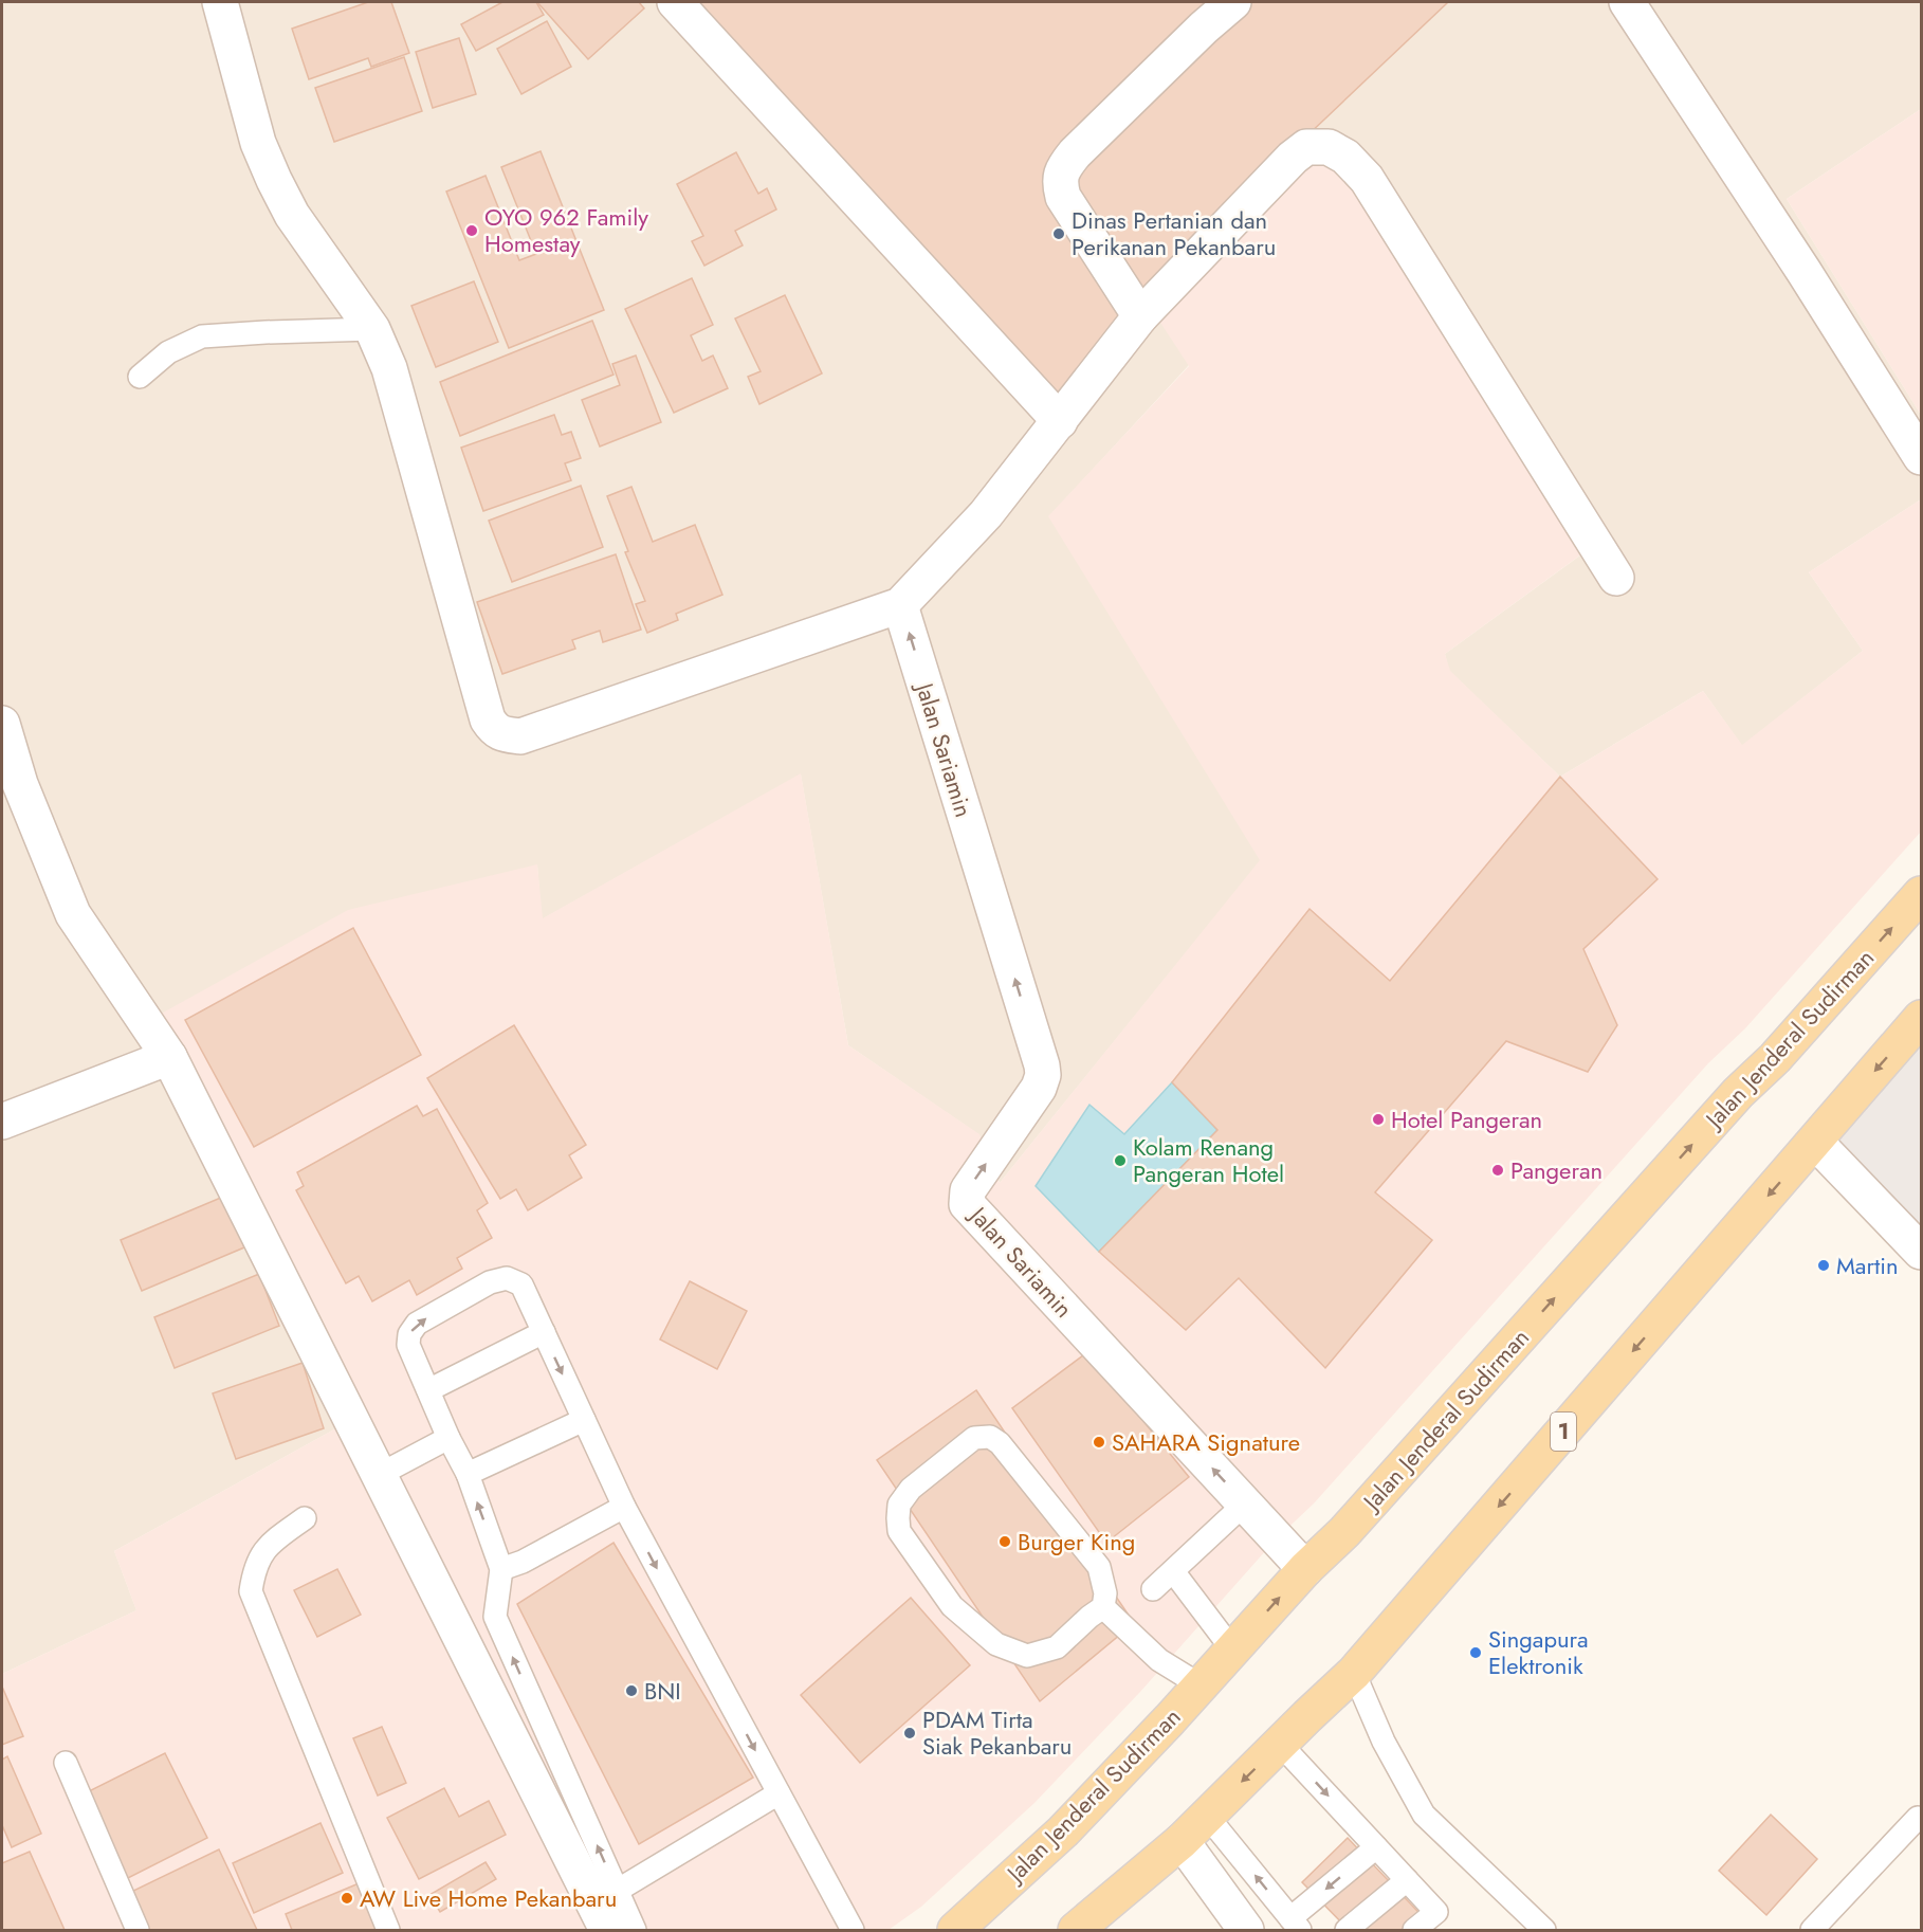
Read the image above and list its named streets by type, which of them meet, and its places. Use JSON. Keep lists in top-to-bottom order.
{
  "streets": {
    "main road": ["Jalan Jenderal Sudirman", "1"],
    "street": ["Jalan Sariamin"]
  },
  "crossings": [
    ["Jalan Sariamin", "Jalan Jenderal Sudirman"]
  ],
  "one_way": ["Jalan Sariamin"],
  "places": [
    "OYO 962 Family Homestay",
    "Dinas Pertanian dan Perikanan Pekanbaru",
    "Hotel Pangeran",
    "Kolam Renang Pangeran Hotel",
    "Pangeran",
    "Martin",
    "SAHARA Signature",
    "Burger King",
    "Singapura Elektronik",
    "BNI",
    "PDAM Tirta Siak Pekanbaru",
    "AW Live Home Pekanbaru"
  ]
}
